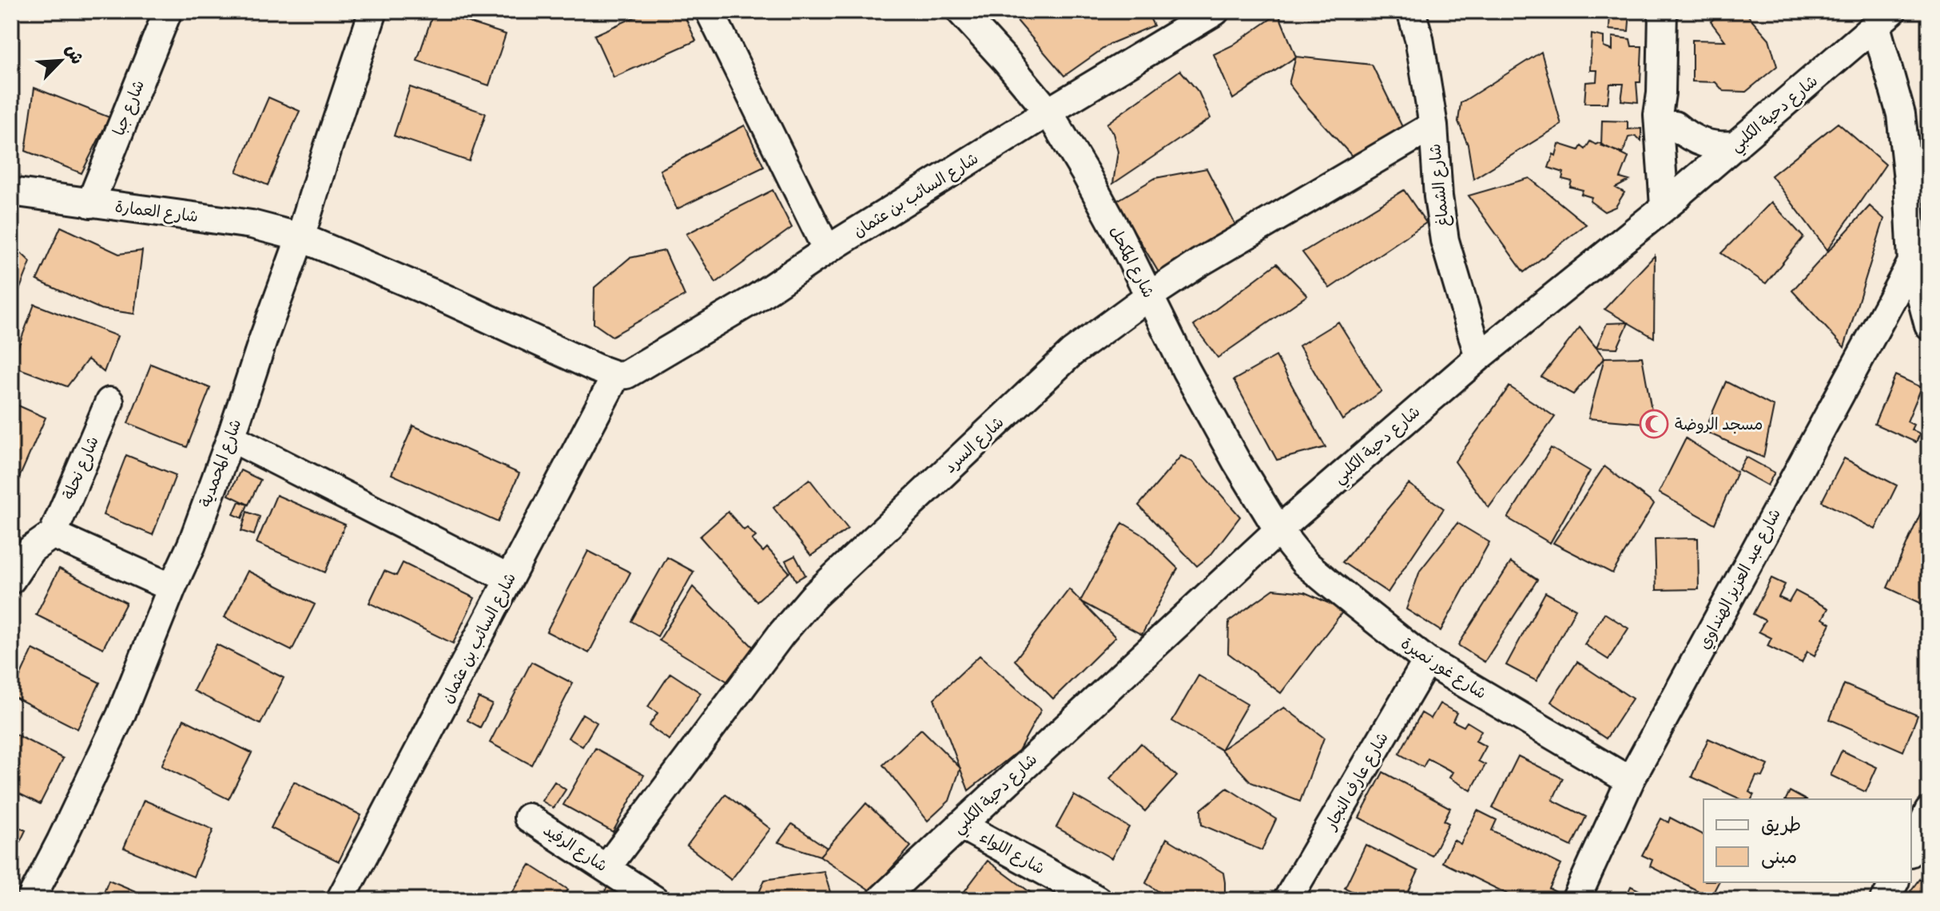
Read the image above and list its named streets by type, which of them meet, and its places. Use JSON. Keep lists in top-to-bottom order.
{
  "streets": {
    "street": [
      "شارع جبا",
      "شارع دحية الكلبي",
      "شارع الشماغ",
      "شارع السائب بن عثمان",
      "شارع العمارة",
      "شارع المكحل",
      "شارع السرد",
      "شارع المحمدية",
      "شارع نحلة",
      "شارع عبد العزيز الهنداوي",
      "شارع غور نميرة",
      "شارع عارف النجار",
      "شارع الرفيد",
      "شارع اللواء"
    ]
  },
  "crossings": [
    ["شارع جبا", "شارع العمارة"],
    ["شارع دحية الكلبي", "شارع الشماغ"],
    ["شارع دحية الكلبي", "شارع المكحل"],
    ["شارع دحية الكلبي", "شارع غور نميرة"],
    ["شارع دحية الكلبي", "شارع اللواء"],
    ["شارع الشماغ", "شارع السرد"],
    ["شارع السائب بن عثمان", "شارع المكحل"],
    ["شارع العمارة", "شارع المحمدية"],
    ["شارع المكحل", "شارع السرد"],
    ["شارع المكحل", "شارع غور نميرة"],
    ["شارع السرد", "شارع الرفيد"],
    ["شارع عبد العزيز الهنداوي", "شارع غور نميرة"],
    ["شارع غور نميرة", "شارع عارف النجار"]
  ],
  "places": {
    "mosque": ["مسجد الروضة"]
  },
  "legend": ["طريق", "مبنى"],
  "north": "top right"
}
